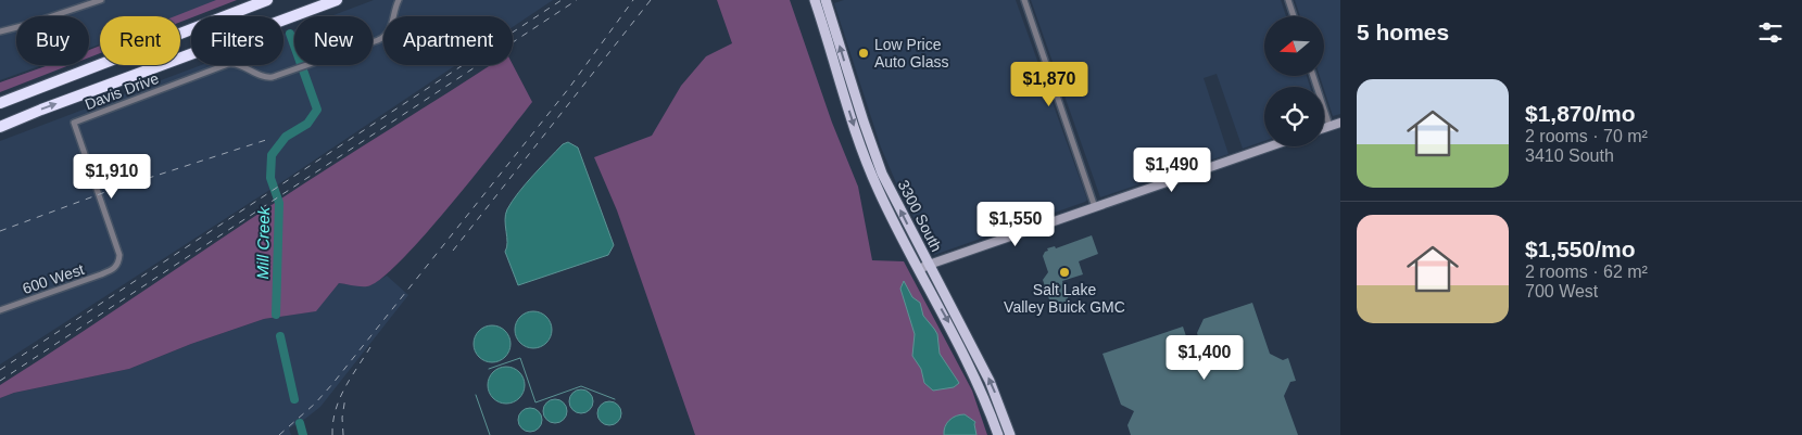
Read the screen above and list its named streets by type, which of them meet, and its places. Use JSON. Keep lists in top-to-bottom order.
{
  "streets": {
    "main road": ["3300 South"],
    "street": ["Davis Drive", "600 West"]
  },
  "crossings": [
    ["Davis Drive", "600 West"]
  ],
  "water": ["Mill Creek"],
  "places": ["Low Price Auto Glass", "Salt Lake Valley Buick GMC"],
  "north": "left",
  "page": {
    "heading": "5 homes",
    "chip": [
      "Buy",
      "Rent",
      "Filters",
      "New",
      "Apartment"
    ],
    "price": [
      "$1,870",
      "$1,490",
      "$1,910",
      "$1,550",
      "$1,400"
    ],
    "list": [
      {
        "name": "$1,870/mo",
        "note": "2 rooms · 70 m² · 3410 South"
      },
      {
        "name": "$1,550/mo",
        "note": "2 rooms · 62 m² · 700 West"
      }
    ]
  }
}
